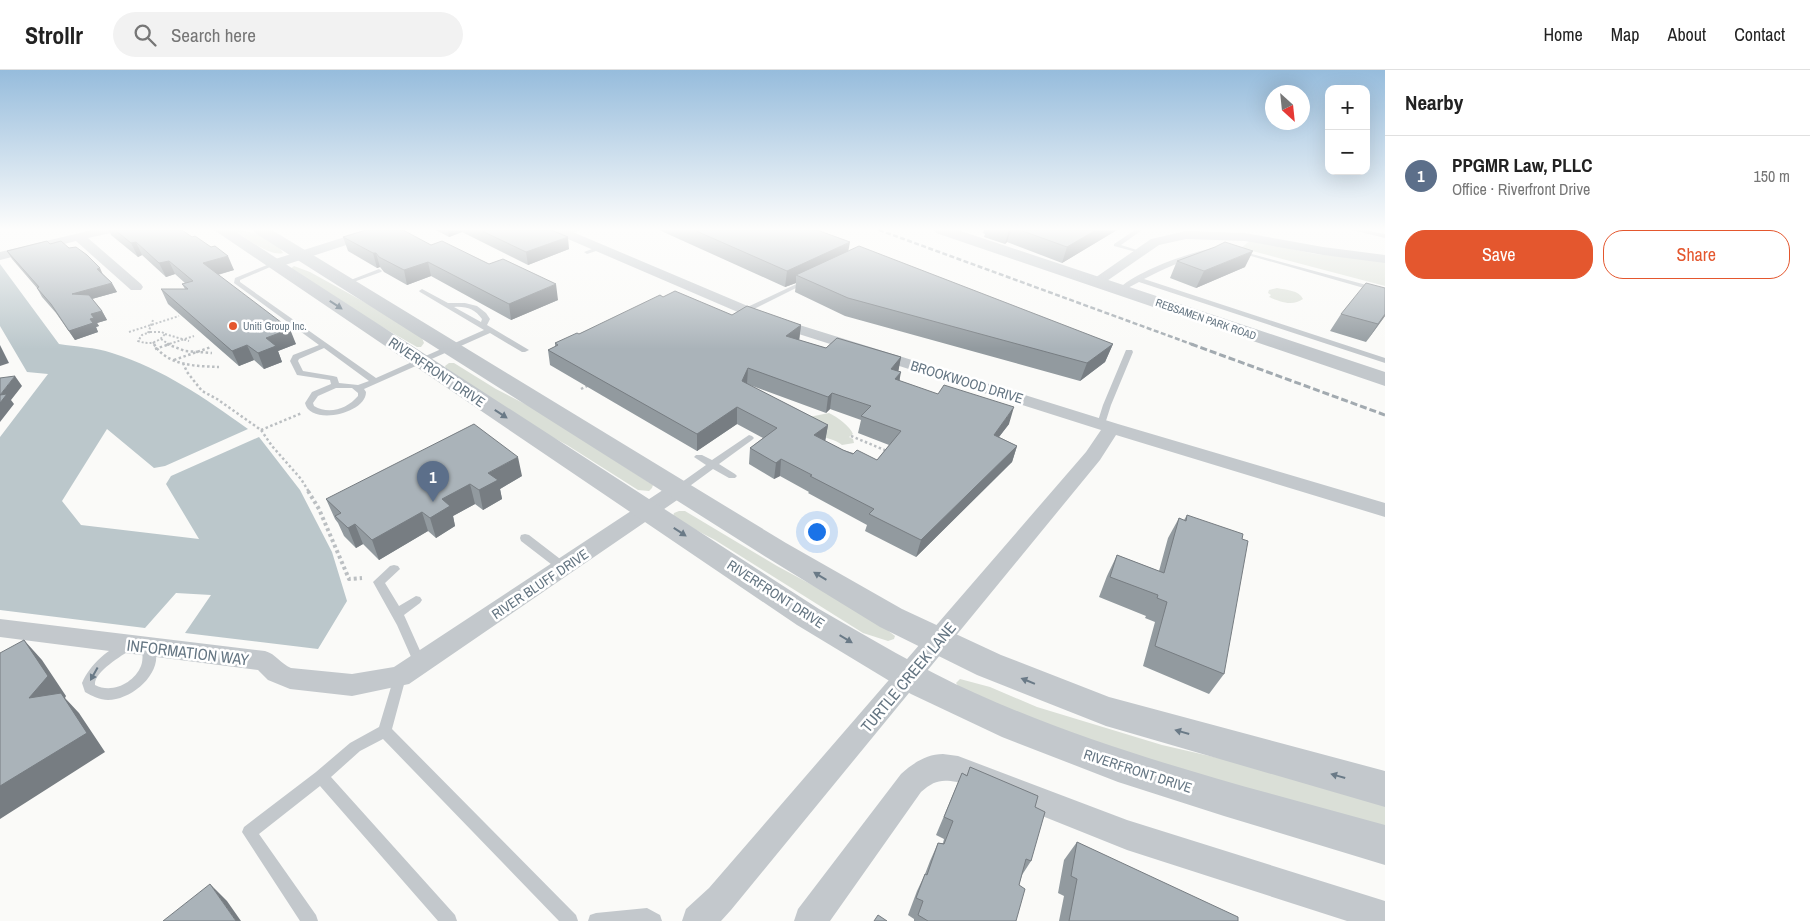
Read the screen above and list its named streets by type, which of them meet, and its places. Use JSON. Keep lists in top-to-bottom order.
{
  "streets": {
    "street": [
      "REBSAMEN PARK ROAD",
      "RIVERFRONT DRIVE",
      "BROOKWOOD DRIVE",
      "RIVER BLUFF DRIVE",
      "INFORMATION WAY",
      "TURTLE CREEK LANE"
    ]
  },
  "crossings": [
    ["RIVERFRONT DRIVE", "RIVER BLUFF DRIVE"],
    ["RIVERFRONT DRIVE", "TURTLE CREEK LANE"],
    ["BROOKWOOD DRIVE", "TURTLE CREEK LANE"],
    ["RIVER BLUFF DRIVE", "INFORMATION WAY"]
  ],
  "places": ["Uniti Group Inc."],
  "north": "bottom right",
  "page": {
    "header": "Strollr",
    "search": "Search here",
    "nav": [
      "Home",
      "Map",
      "About",
      "Contact"
    ],
    "heading": "Nearby",
    "map_buttons": ["+", "−"],
    "list": [
      {
        "mark": "1",
        "name": "PPGMR Law, PLLC",
        "note": "Office · Riverfront Drive",
        "value": "150 m"
      }
    ],
    "buttons": ["Save", "Share"],
    "pins": "1"
  }
}
